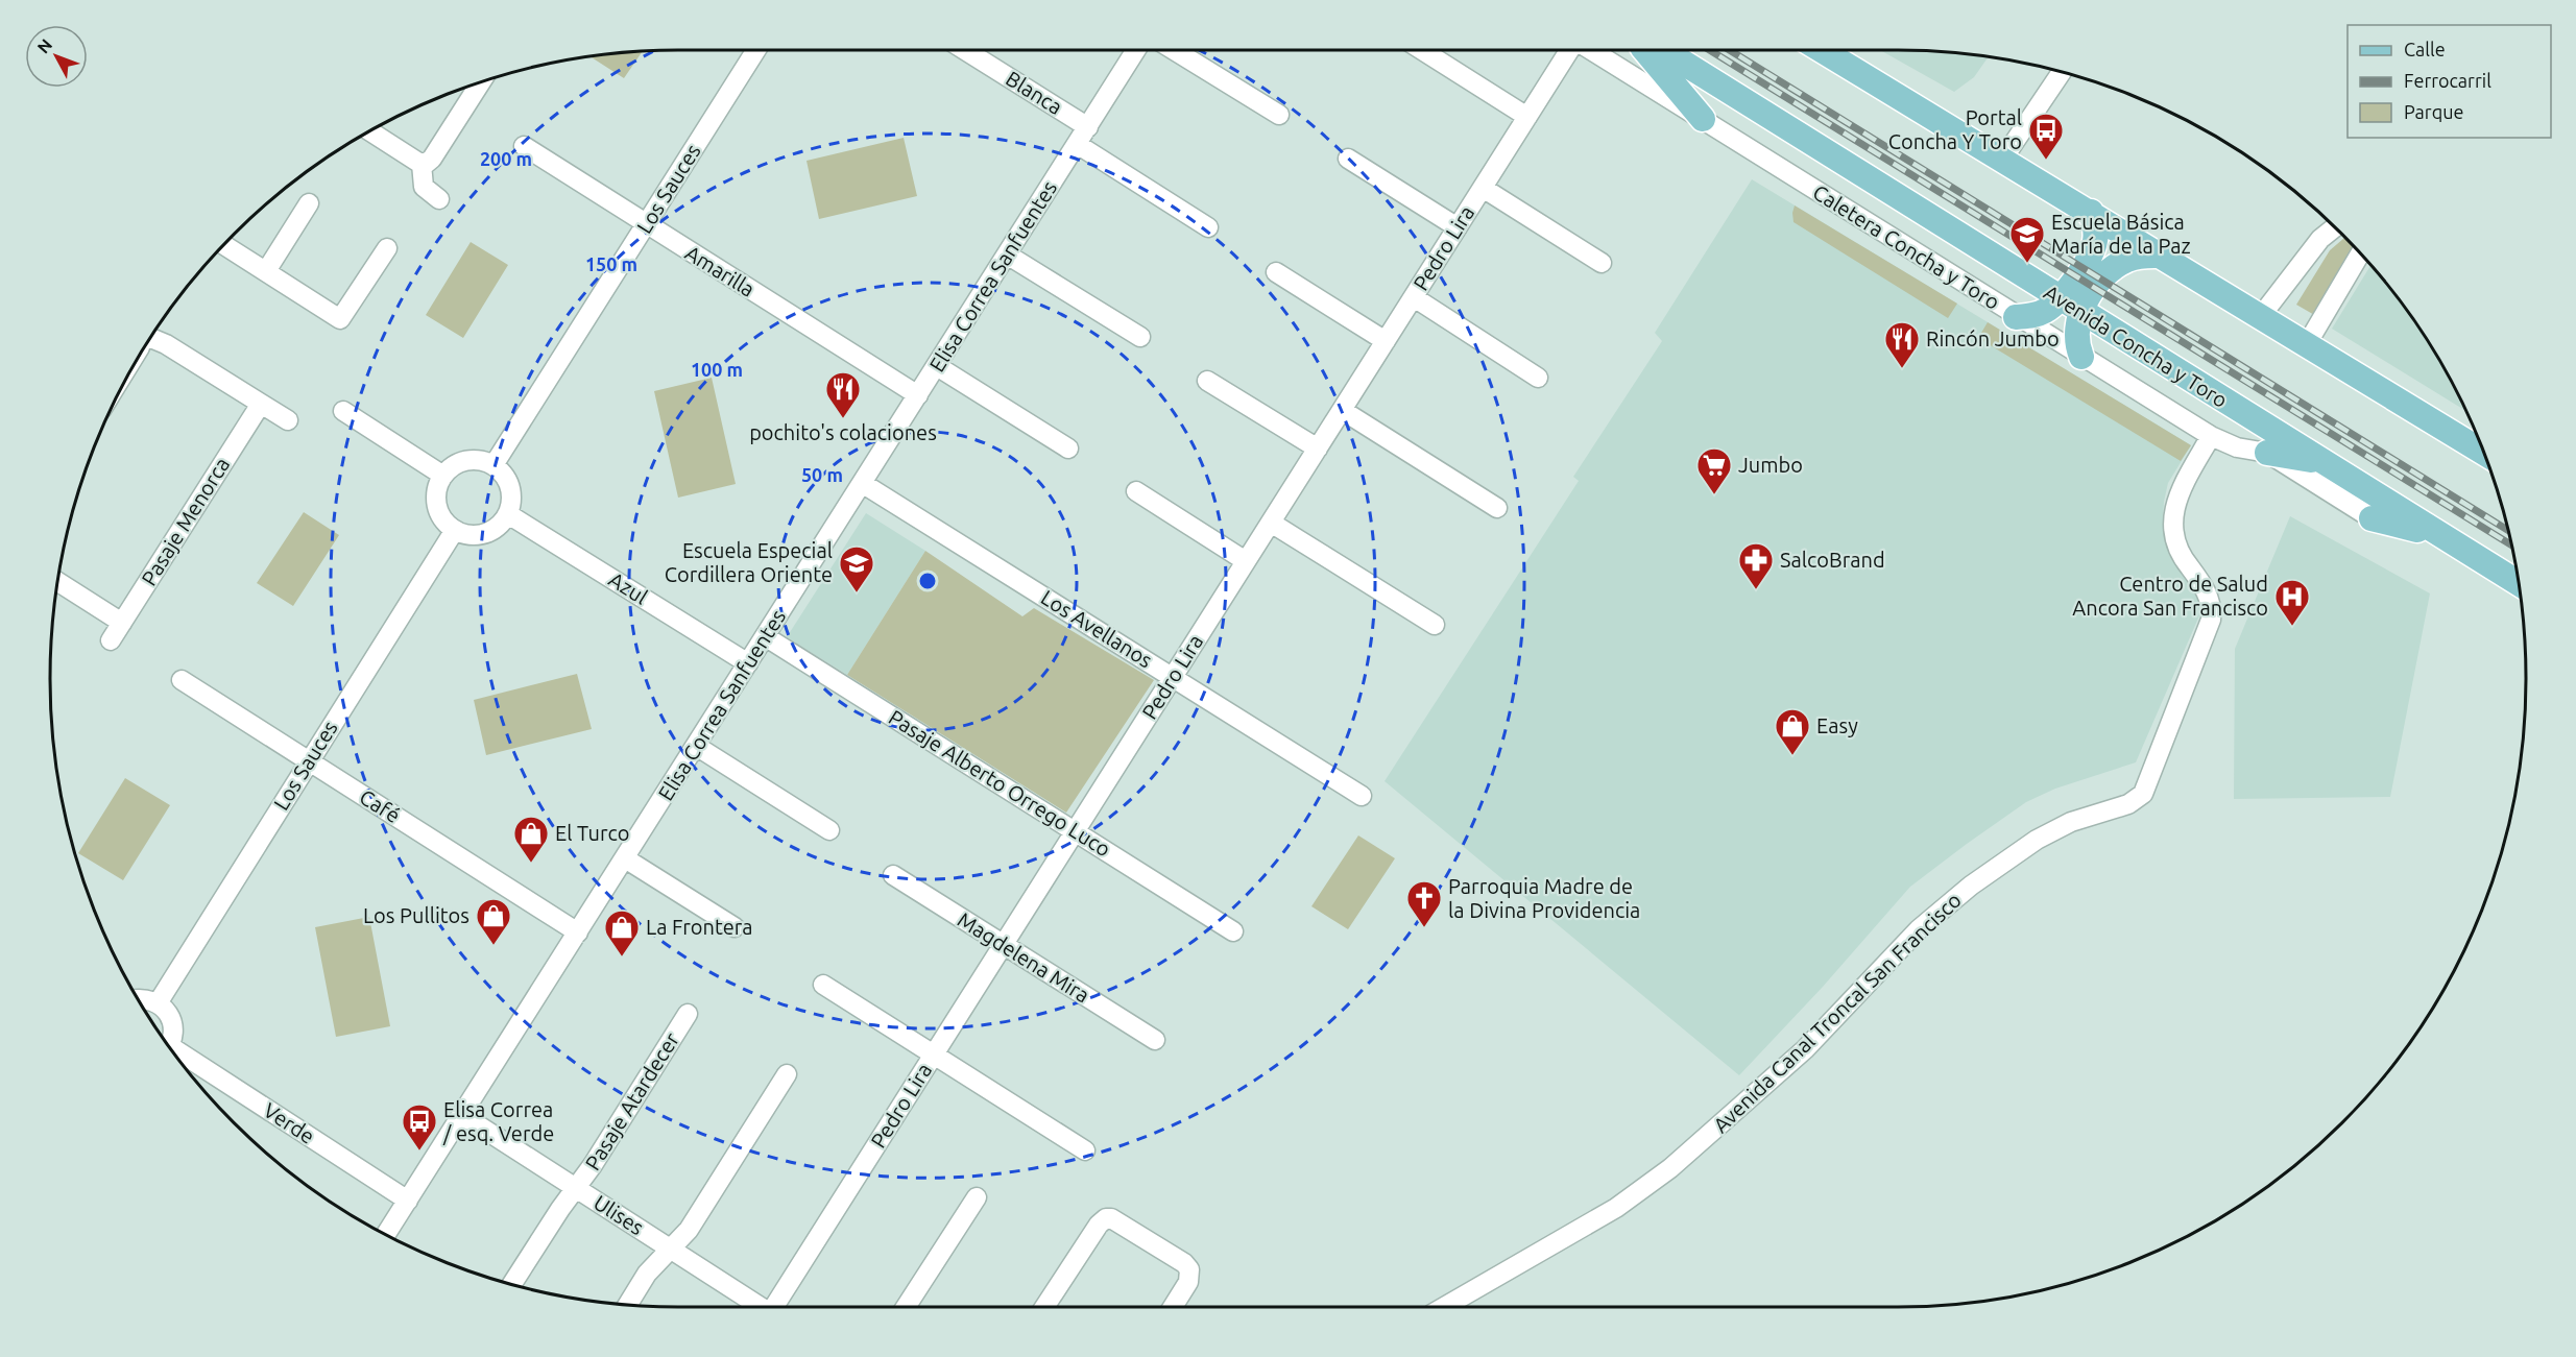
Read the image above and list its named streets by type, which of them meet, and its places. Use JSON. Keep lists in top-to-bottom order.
{
  "streets": {
    "main road": ["Avenida Concha y Toro"],
    "street": [
      "Blanca",
      "Los Sauces",
      "Caletera Concha y Toro",
      "Pedro Lira",
      "Amarilla",
      "Elisa Correa Sanfuentes",
      "Pasaje Menorca",
      "Azul",
      "Los Avellanos",
      "Pasaje Alberto Orrego Luco",
      "Café",
      "Magdelena Mira",
      "Avenida Canal Troncal San Francisco",
      "Pasaje Atardecer",
      "Verde",
      "Ulises"
    ]
  },
  "crossings": [
    ["Blanca", "Elisa Correa Sanfuentes"],
    ["Los Sauces", "Amarilla"],
    ["Los Sauces", "Azul"],
    ["Los Sauces", "Café"],
    ["Caletera Concha y Toro", "Avenida Canal Troncal San Francisco"],
    ["Pedro Lira", "Los Avellanos"],
    ["Pedro Lira", "Pasaje Alberto Orrego Luco"],
    ["Pedro Lira", "Magdelena Mira"],
    ["Amarilla", "Elisa Correa Sanfuentes"],
    ["Elisa Correa Sanfuentes", "Azul"],
    ["Elisa Correa Sanfuentes", "Los Avellanos"],
    ["Elisa Correa Sanfuentes", "Pasaje Alberto Orrego Luco"],
    ["Elisa Correa Sanfuentes", "Café"],
    ["Elisa Correa Sanfuentes", "Verde"],
    ["Elisa Correa Sanfuentes", "Ulises"],
    ["Pasaje Atardecer", "Ulises"]
  ],
  "places": {
    "bus stop": ["Portal Concha Y Toro", "Elisa Correa / esq. Verde"],
    "school or university": ["Escuela Básica María de la Paz", "Escuela Especial Cordillera Oriente"],
    "restaurant": ["Rincón Jumbo", "pochito's colaciones"],
    "supermarket": ["Jumbo"],
    "pharmacy": ["SalcoBrand"],
    "hospital": ["Centro de Salud Ancora San Francisco"],
    "shop": [
      "Easy",
      "El Turco",
      "Los Pullitos",
      "La Frontera"
    ],
    "church": ["Parroquia Madre de la Divina Providencia"]
  },
  "legend": ["Calle", "Ferrocarril", "Parque"],
  "north": "top left",
  "rings": [
    "200 m",
    "150 m",
    "100 m",
    "50 m"
  ]
}
